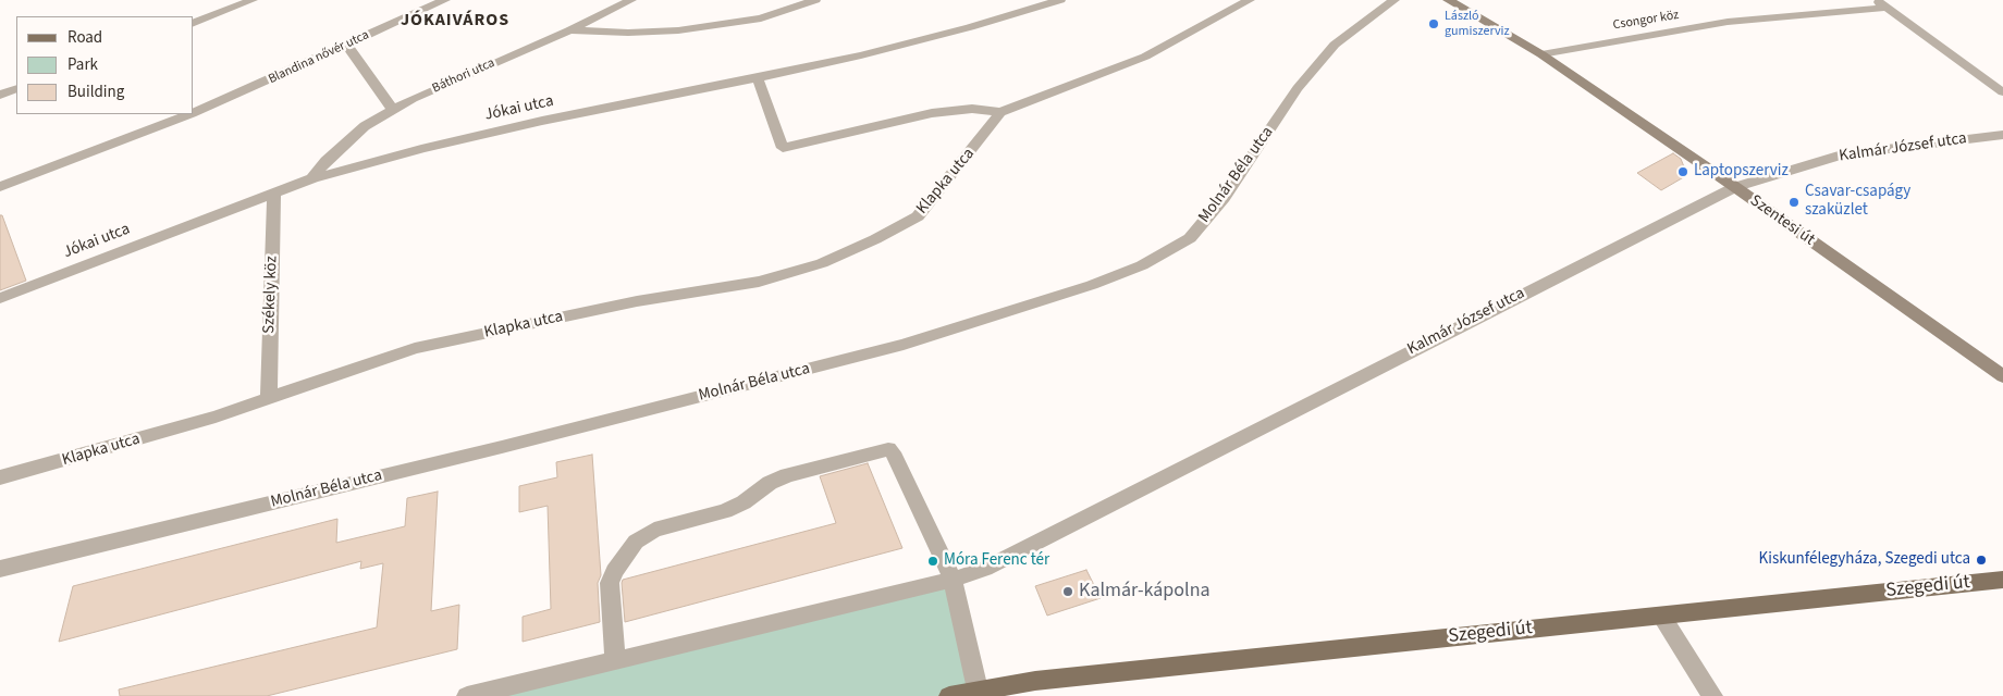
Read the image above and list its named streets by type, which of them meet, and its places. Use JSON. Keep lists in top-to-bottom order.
{
  "streets": {
    "main road": ["Szegedi út"],
    "street": [
      "Csongor köz",
      "Blandina nővér utca",
      "Báthori utca",
      "Jókai utca",
      "Kalmár József utca",
      "Molnár Béla utca",
      "Klapka utca",
      "Szentesi út",
      "Székely köz"
    ]
  },
  "crossings": [
    ["Csongor köz", "Szentesi út"],
    ["Báthori utca", "Jókai utca"],
    ["Jókai utca", "Székely köz"],
    ["Kalmár József utca", "Szentesi út"],
    ["Klapka utca", "Székely köz"]
  ],
  "districts": ["JÓKAIVÁROS"],
  "places": [
    "László gumiszerviz",
    "Laptopszerviz",
    "Csavar-csapágy szaküzlet",
    "Kiskunfélegyháza, Szegedi utca",
    "Móra Ferenc tér",
    "Kalmár-kápolna"
  ],
  "legend": ["Road", "Park", "Building"]
}
